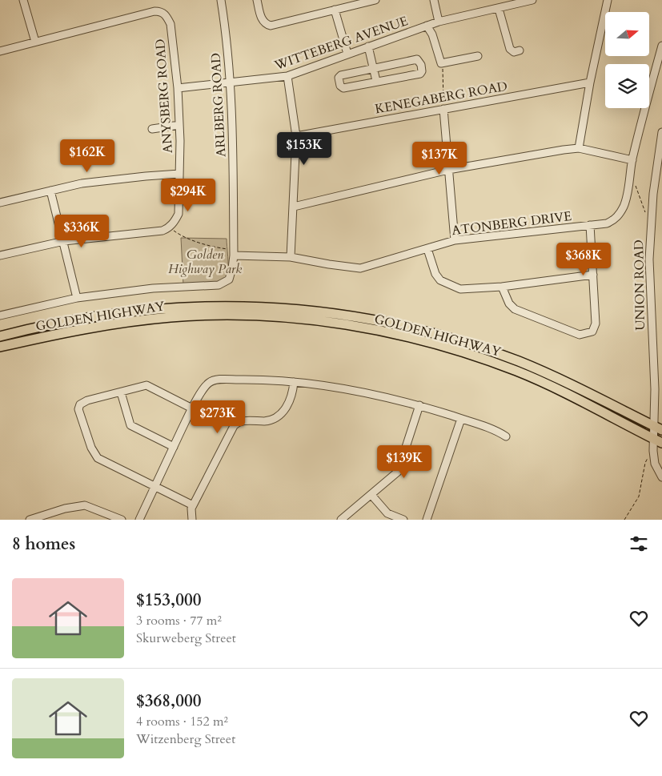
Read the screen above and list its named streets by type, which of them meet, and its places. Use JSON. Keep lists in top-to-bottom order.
{
  "streets": {
    "main road": ["GOLDEN HIGHWAY"],
    "street": [
      "WITTEBERG AVENUE",
      "ANYSBERG ROAD",
      "KENEGABERG ROAD",
      "ARLBERG ROAD",
      "ATONBERG DRIVE",
      "UNION ROAD"
    ]
  },
  "crossings": [
    ["WITTEBERG AVENUE", "ANYSBERG ROAD"],
    ["WITTEBERG AVENUE", "ARLBERG ROAD"],
    ["ARLBERG ROAD", "ATONBERG DRIVE"],
    ["UNION ROAD", "GOLDEN HIGHWAY"]
  ],
  "parks": ["Golden Highway Park"],
  "north": "right",
  "page": {
    "price": [
      "$153K",
      "$162K",
      "$137K",
      "$294K",
      "$336K",
      "$368K",
      "$273K",
      "$139K"
    ],
    "heading": "8 homes",
    "list": [
      {
        "name": "$153,000",
        "note": "3 rooms · 77 m² · Skurweberg Street"
      },
      {
        "name": "$368,000",
        "note": "4 rooms · 152 m² · Witzenberg Street"
      }
    ]
  }
}
